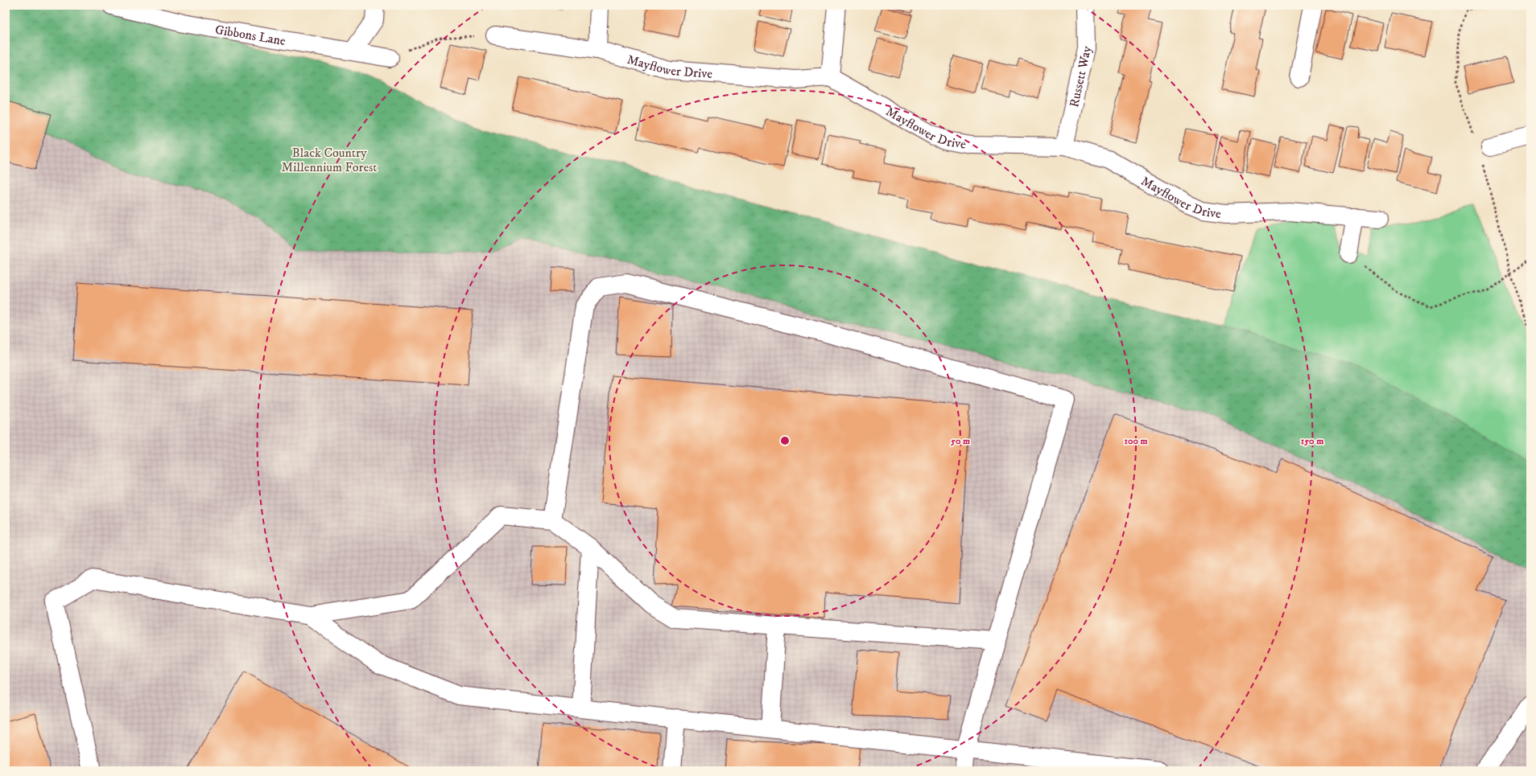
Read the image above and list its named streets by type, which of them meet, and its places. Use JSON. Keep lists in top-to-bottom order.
{
  "streets": {
    "street": ["Gibbons Lane", "Mayflower Drive", "Russett Way"]
  },
  "crossings": [
    ["Mayflower Drive", "Russett Way"]
  ],
  "parks": ["Black Country Millennium Forest"],
  "rings": ["50 m", "100 m", "150 m"]
}
